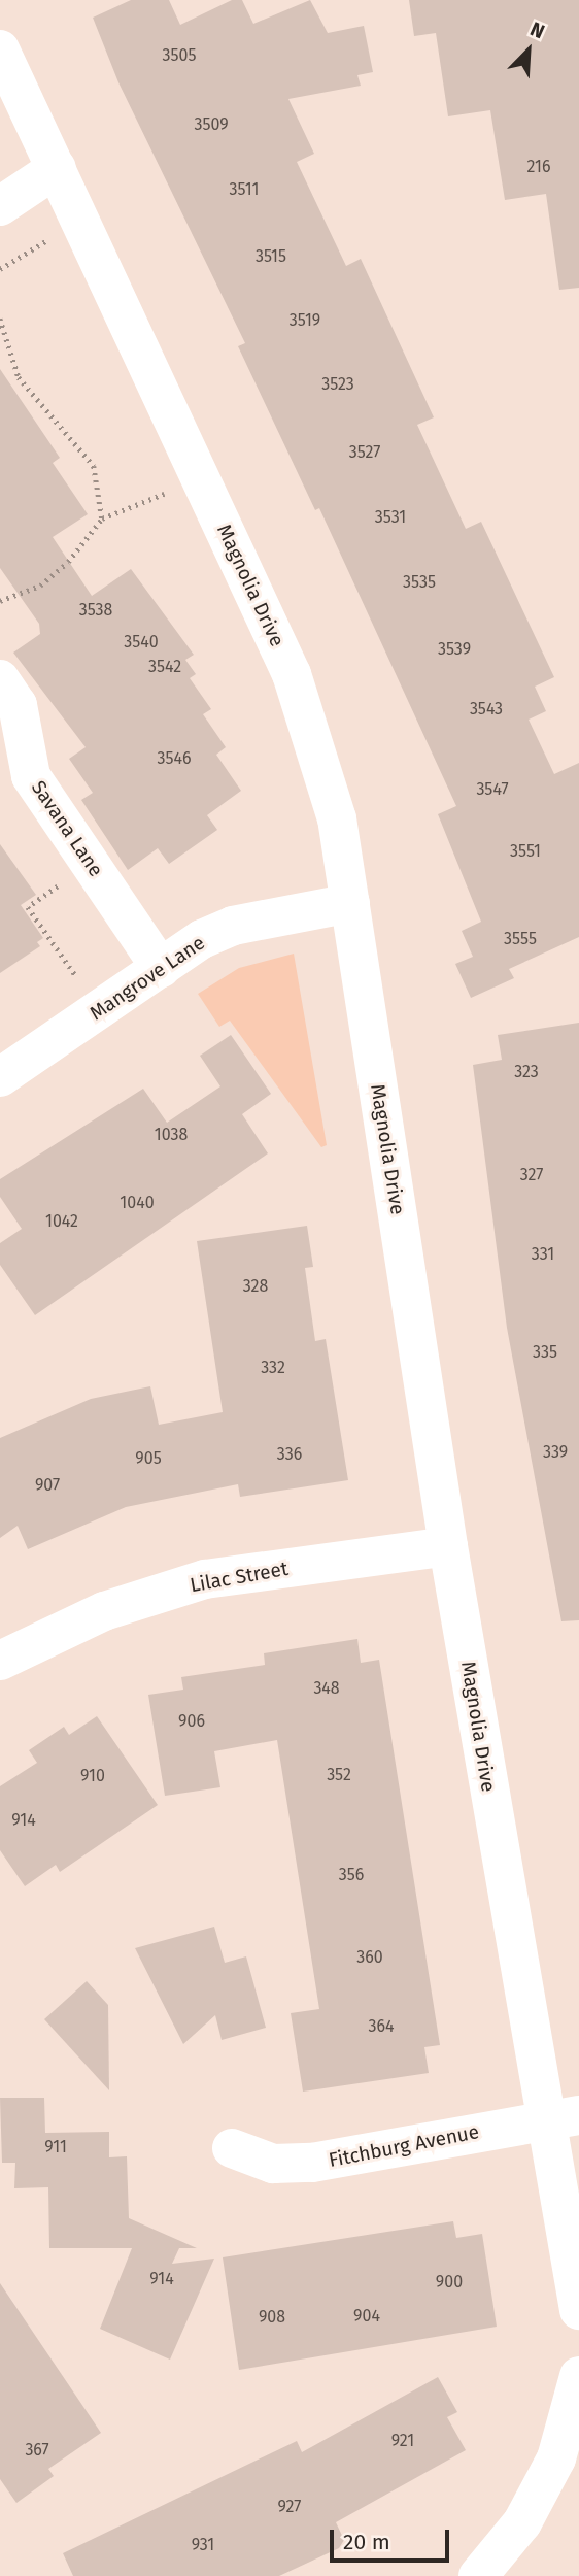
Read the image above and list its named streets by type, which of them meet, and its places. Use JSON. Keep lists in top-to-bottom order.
{
  "streets": {
    "street": [
      "Magnolia Drive",
      "Savana Lane",
      "Mangrove Lane",
      "Lilac Street",
      "Fitchburg Avenue"
    ]
  },
  "crossings": [
    ["Magnolia Drive", "Mangrove Lane"],
    ["Magnolia Drive", "Lilac Street"],
    ["Magnolia Drive", "Fitchburg Avenue"],
    ["Savana Lane", "Mangrove Lane"]
  ],
  "house_numbers": [
    "3505",
    "3509",
    "216",
    "3511",
    "3515",
    "3519",
    "3523",
    "3527",
    "3531",
    "3535",
    "3538",
    "3540",
    "3539",
    "3542",
    "3543",
    "3546",
    "3547",
    "3551",
    "3555",
    "323",
    "1038",
    "327",
    "1040",
    "1042",
    "331",
    "328",
    "335",
    "332",
    "339",
    "336",
    "905",
    "907",
    "348",
    "906",
    "352",
    "910",
    "914",
    "356",
    "360",
    "364",
    "911",
    "914",
    "900",
    "904",
    "908",
    "921",
    "367",
    "927",
    "931"
  ],
  "scale_bar": "20 m",
  "north": "top right"
}
